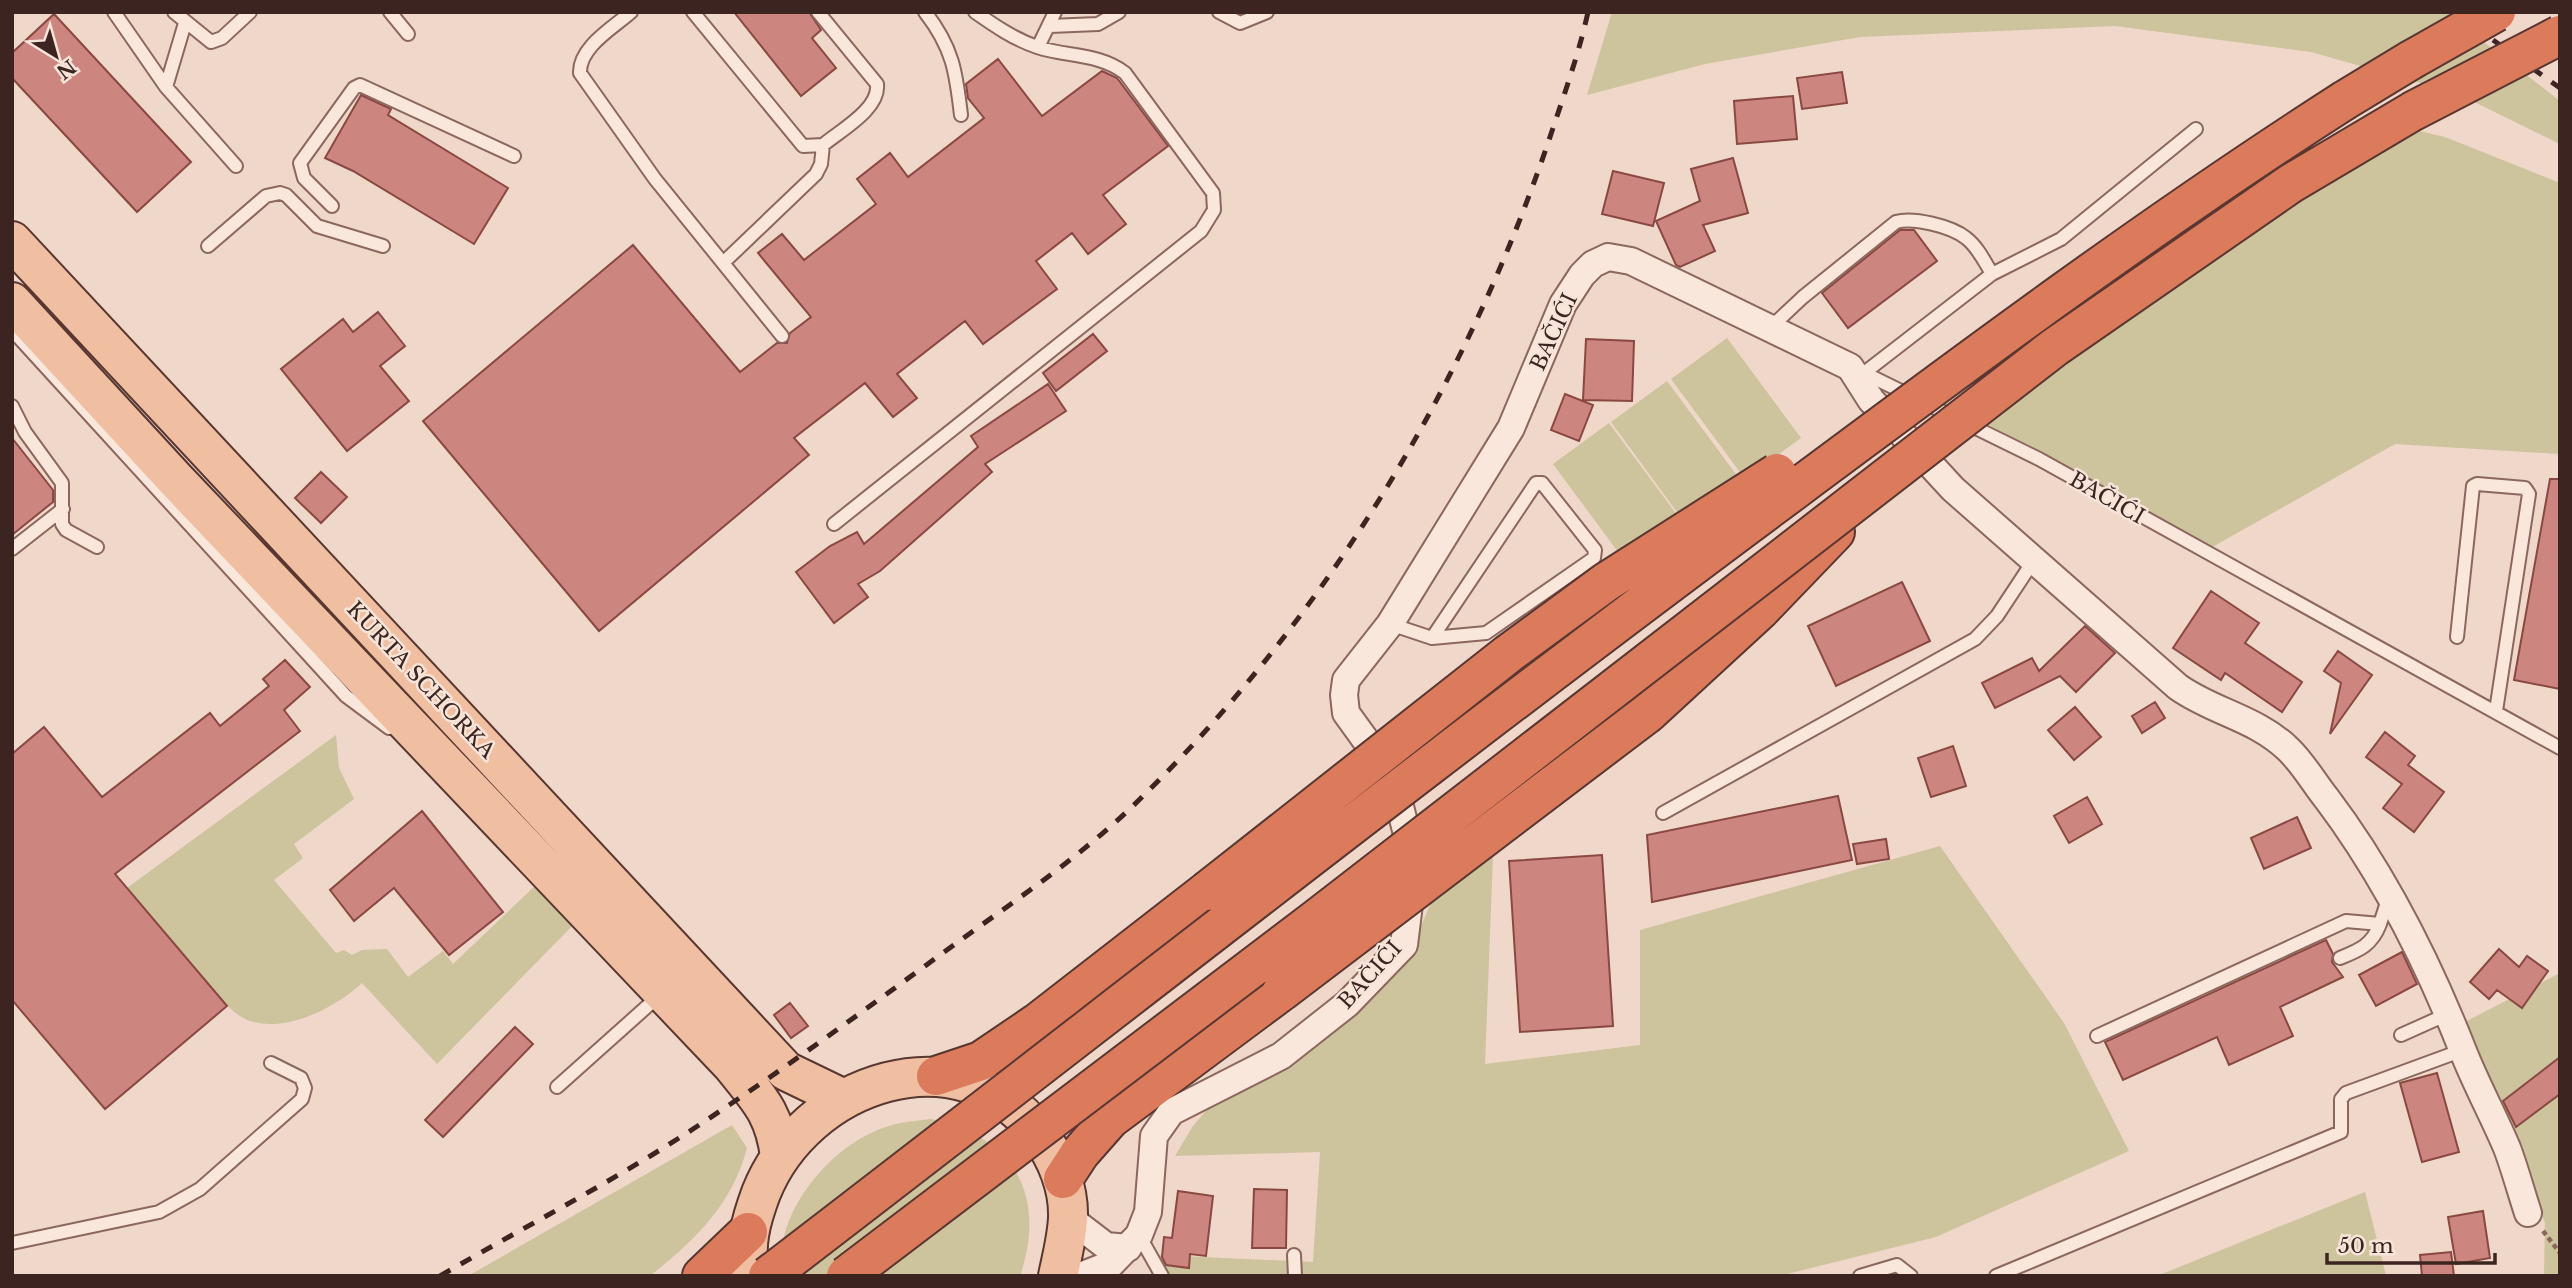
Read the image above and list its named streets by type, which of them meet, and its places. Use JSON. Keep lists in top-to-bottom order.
{
  "streets": {
    "main road": ["KURTA SCHORKA"],
    "street": ["BAČIĆI"]
  },
  "scale_bar": "50 m",
  "north": "bottom right"
}
